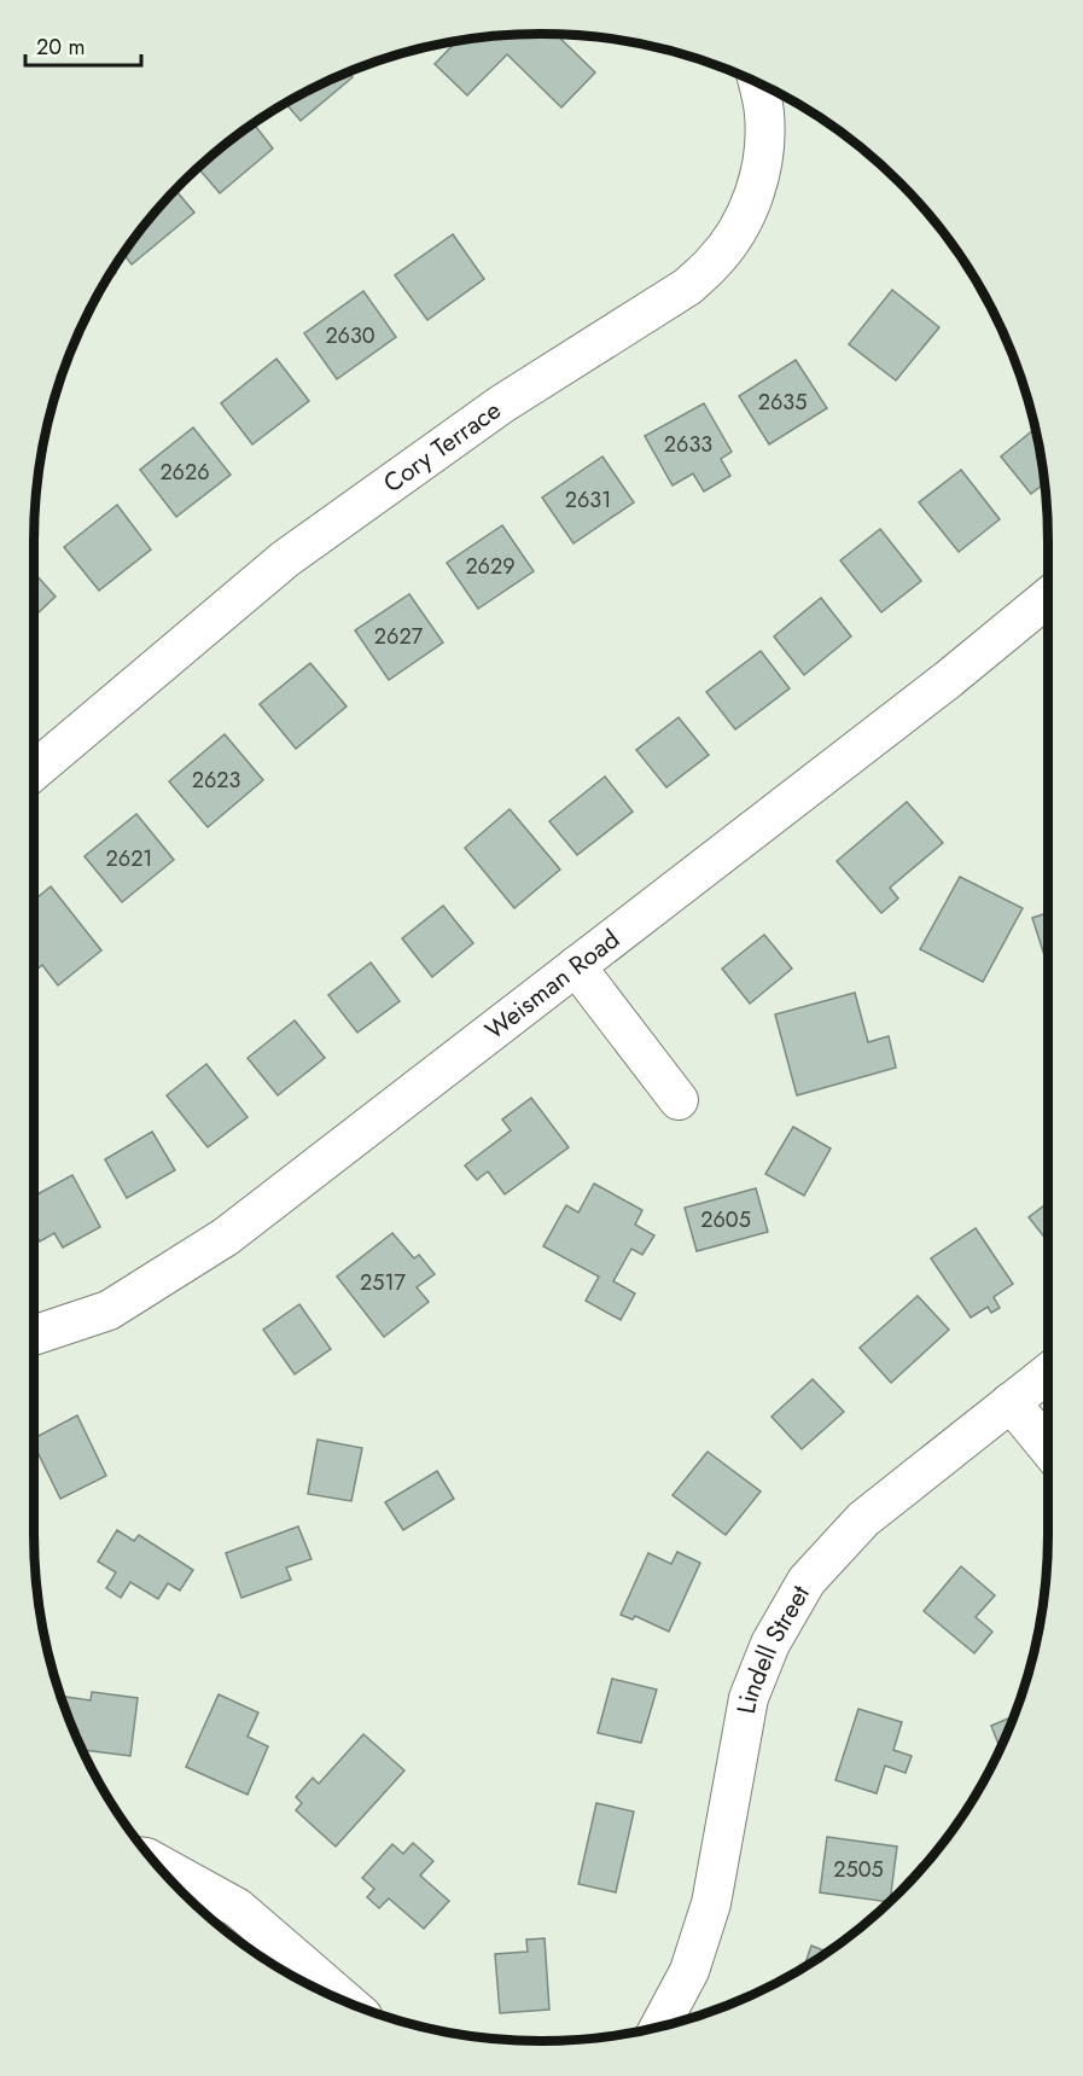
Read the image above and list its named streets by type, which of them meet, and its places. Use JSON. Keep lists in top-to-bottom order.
{
  "streets": {
    "street": ["Cory Terrace", "Weisman Road", "Lindell Street"]
  },
  "house_numbers": [
    "2630",
    "2635",
    "2633",
    "2626",
    "2631",
    "2629",
    "2627",
    "2623",
    "2621",
    "2605",
    "2517",
    "2505"
  ],
  "scale_bar": "20 m"
}
